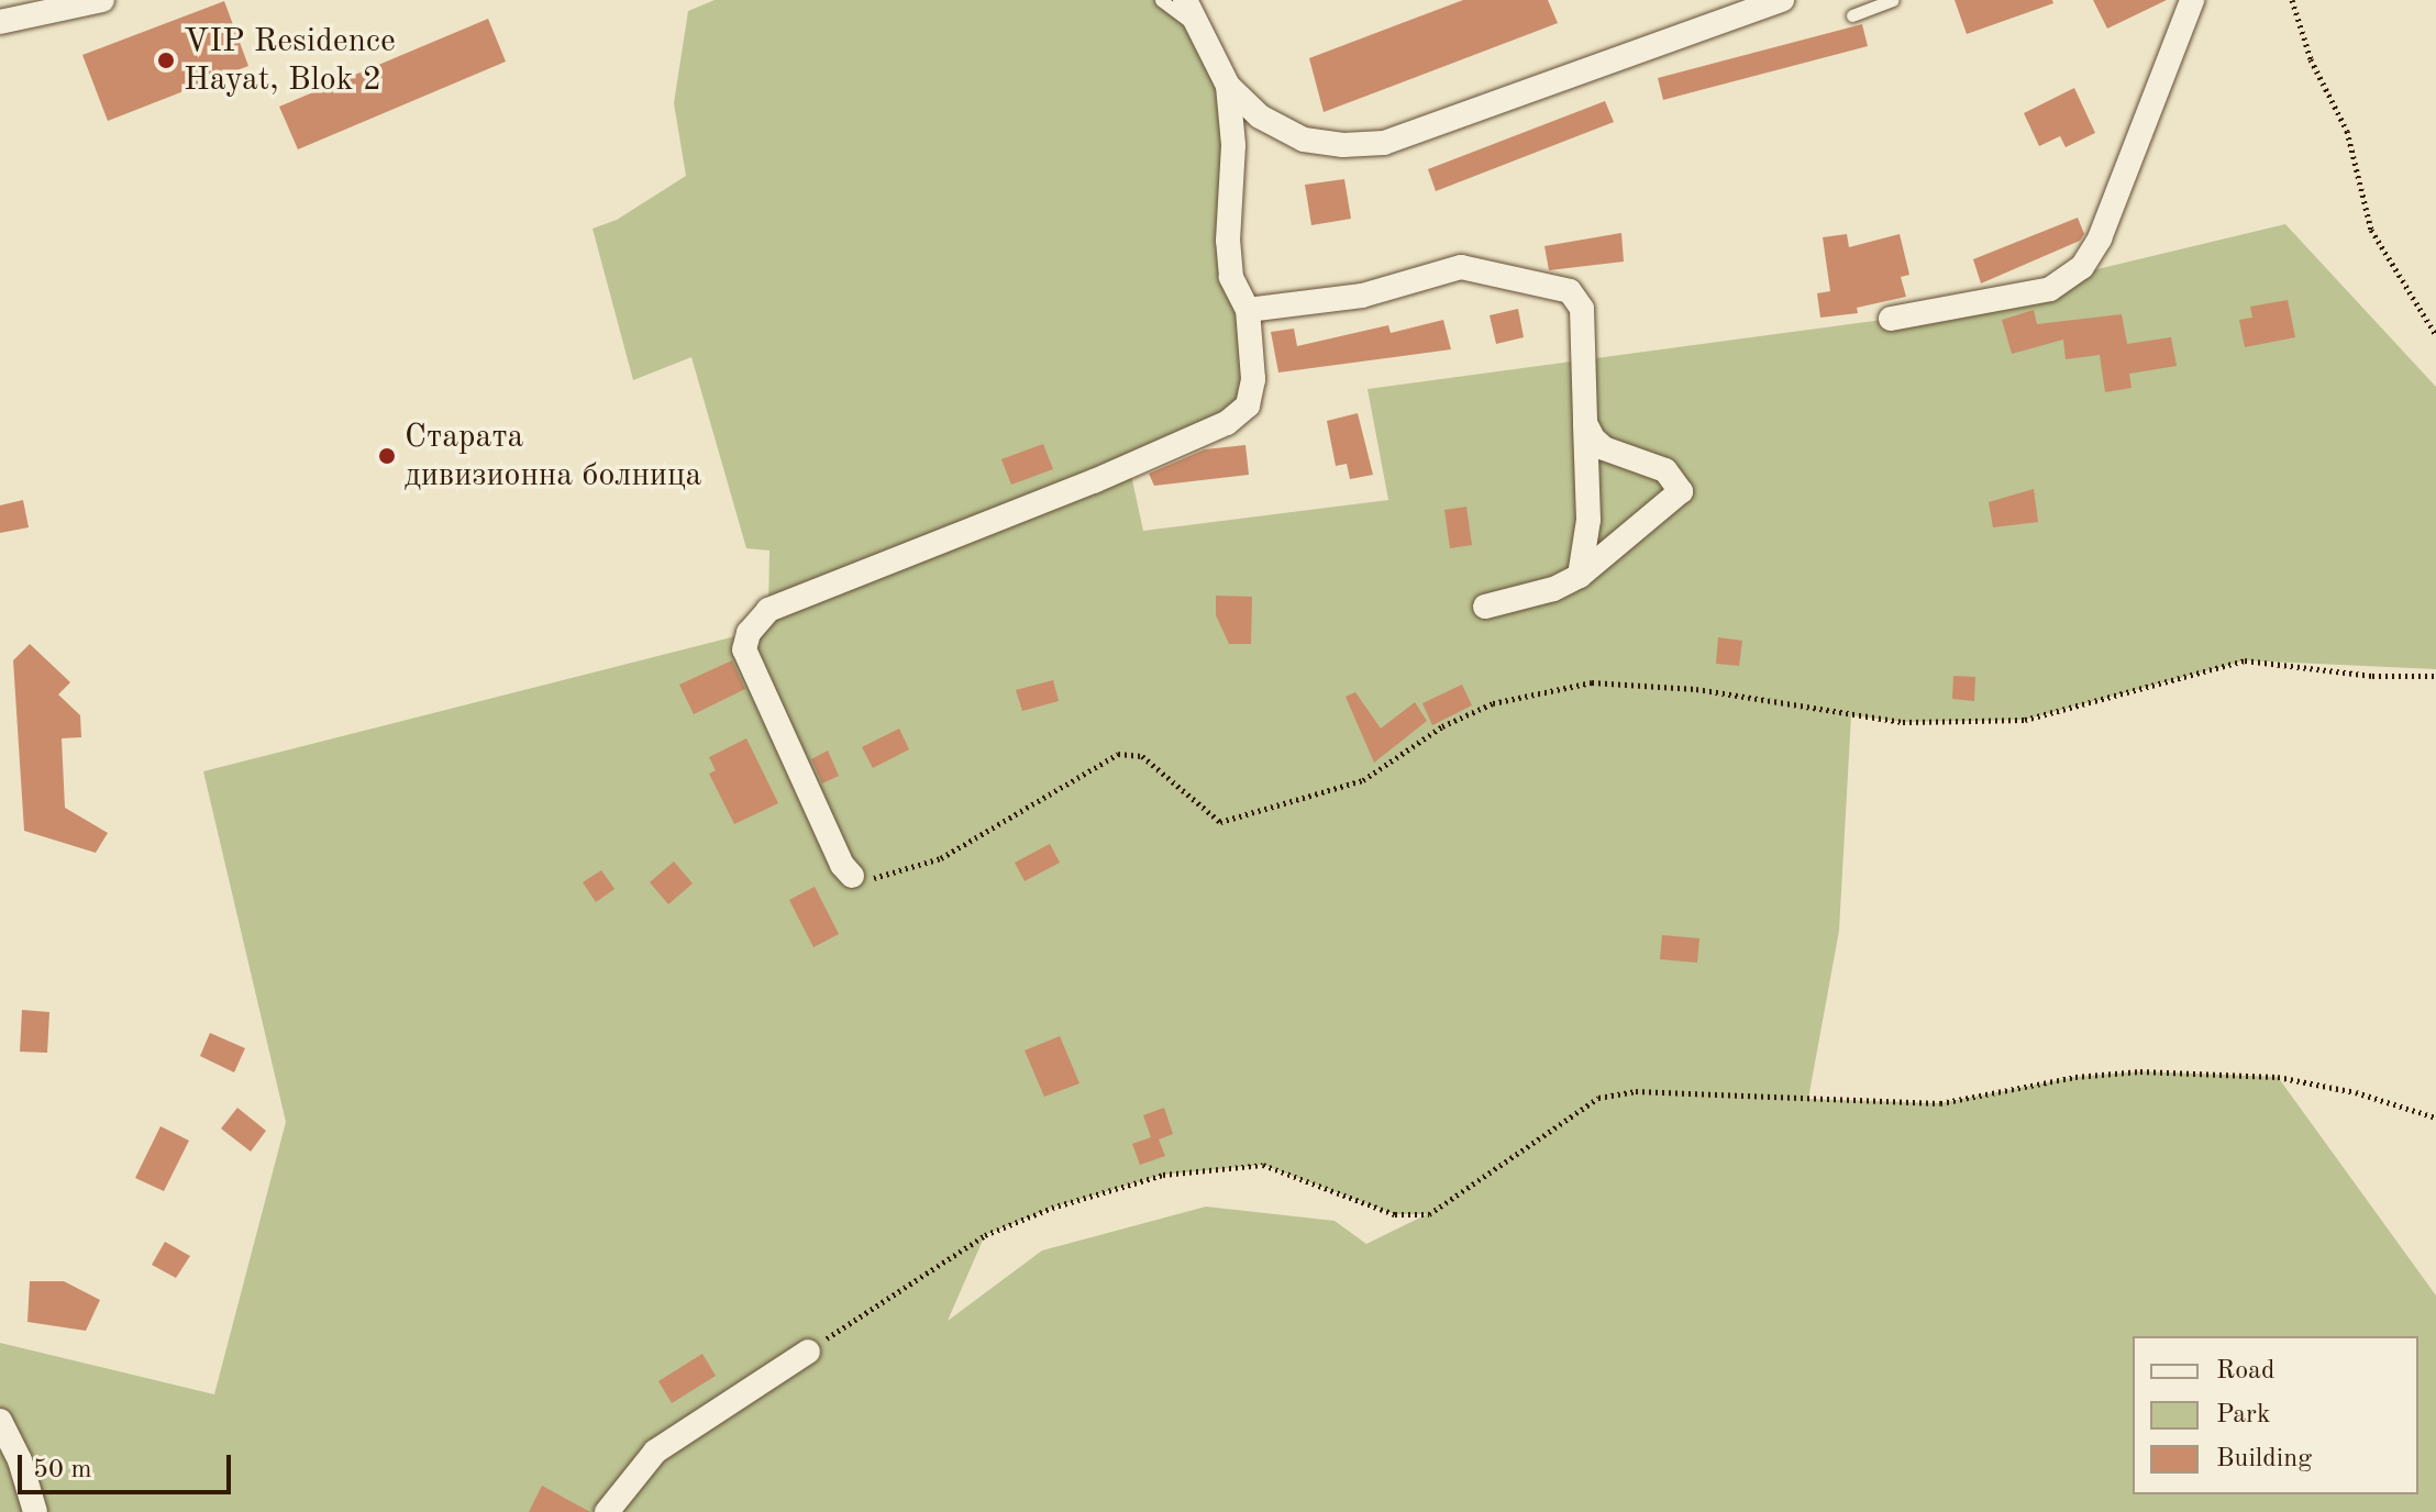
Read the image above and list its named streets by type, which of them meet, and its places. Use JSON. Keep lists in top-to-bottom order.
{
  "places": ["VIP Residence Hayat, Blok 2", "Старата дивизионна болница"],
  "legend": ["Road", "Park", "Building"],
  "scale_bar": "50 m"
}
